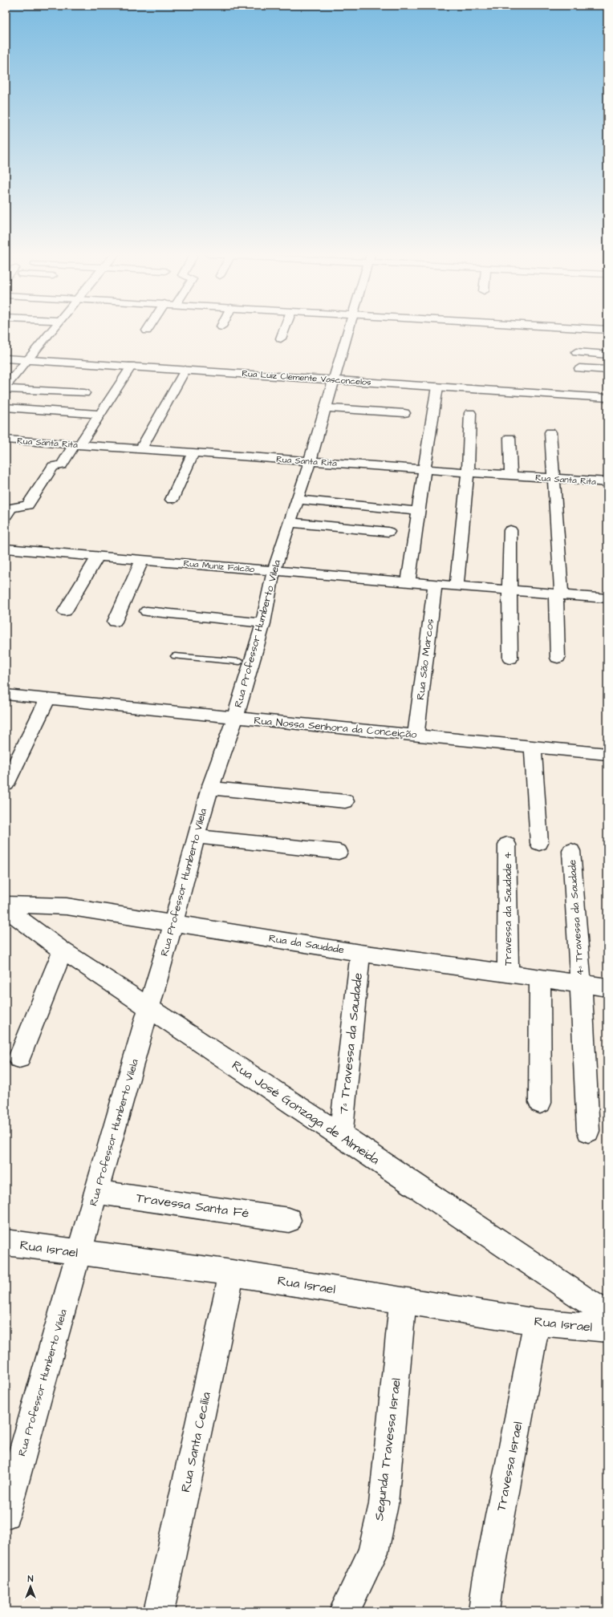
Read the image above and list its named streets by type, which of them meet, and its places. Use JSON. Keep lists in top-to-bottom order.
{
  "streets": {
    "street": [
      "Rua Luiz Clemente Vasconcelos",
      "Rua Santa Rita",
      "Rua Muniz Falcão",
      "Rua Professor Humberto Vilela",
      "Rua São Marcos",
      "Rua Nossa Senhora da Conceição",
      "Travessa da Saudade 4",
      "4ª Travessa da Saudade",
      "Rua da Saudade",
      "7ª Travessa da Saudade",
      "Rua José Gonzaga de Almeida",
      "Travessa Santa Fé",
      "Rua Israel",
      "Rua Santa Cecília",
      "Segunda Travessa Israel",
      "Travessa Israel"
    ]
  },
  "crossings": [
    ["Rua Luiz Clemente Vasconcelos", "Rua Professor Humberto Vilela"],
    ["Rua Santa Rita", "Rua Professor Humberto Vilela"],
    ["Rua Muniz Falcão", "Rua Professor Humberto Vilela"],
    ["Rua Muniz Falcão", "Rua São Marcos"],
    ["Rua Professor Humberto Vilela", "Rua Nossa Senhora da Conceição"],
    ["Rua Professor Humberto Vilela", "Rua da Saudade"],
    ["Rua Professor Humberto Vilela", "Rua José Gonzaga de Almeida"],
    ["Rua Professor Humberto Vilela", "Travessa Santa Fé"],
    ["Rua Professor Humberto Vilela", "Rua Israel"],
    ["Rua São Marcos", "Rua Nossa Senhora da Conceição"],
    ["Travessa da Saudade 4", "Rua da Saudade"],
    ["4ª Travessa da Saudade", "Rua da Saudade"],
    ["Rua da Saudade", "7ª Travessa da Saudade"],
    ["7ª Travessa da Saudade", "Rua José Gonzaga de Almeida"],
    ["Rua Israel", "Rua Santa Cecília"],
    ["Rua Israel", "Segunda Travessa Israel"],
    ["Rua Israel", "Travessa Israel"]
  ],
  "north": "top"
}
